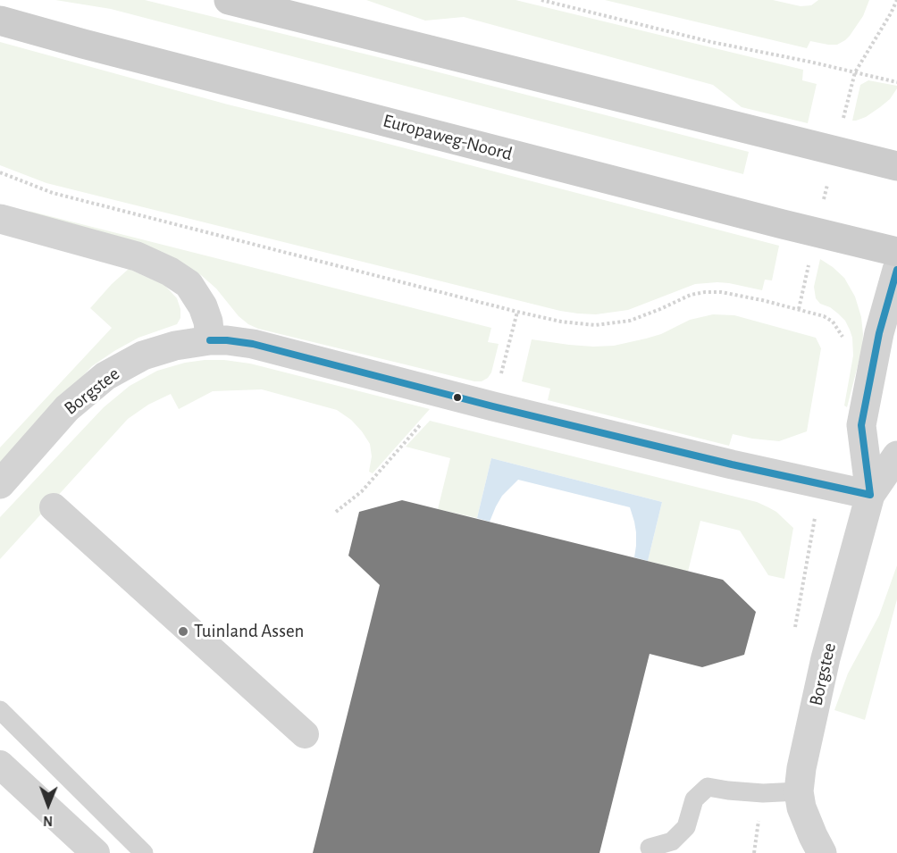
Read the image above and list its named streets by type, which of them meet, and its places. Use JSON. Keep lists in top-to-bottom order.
{
  "streets": {
    "main road": ["Europaweg-Noord"],
    "street": ["Borgstee"]
  },
  "places": ["Tuinland Assen"],
  "north": "bottom"
}
